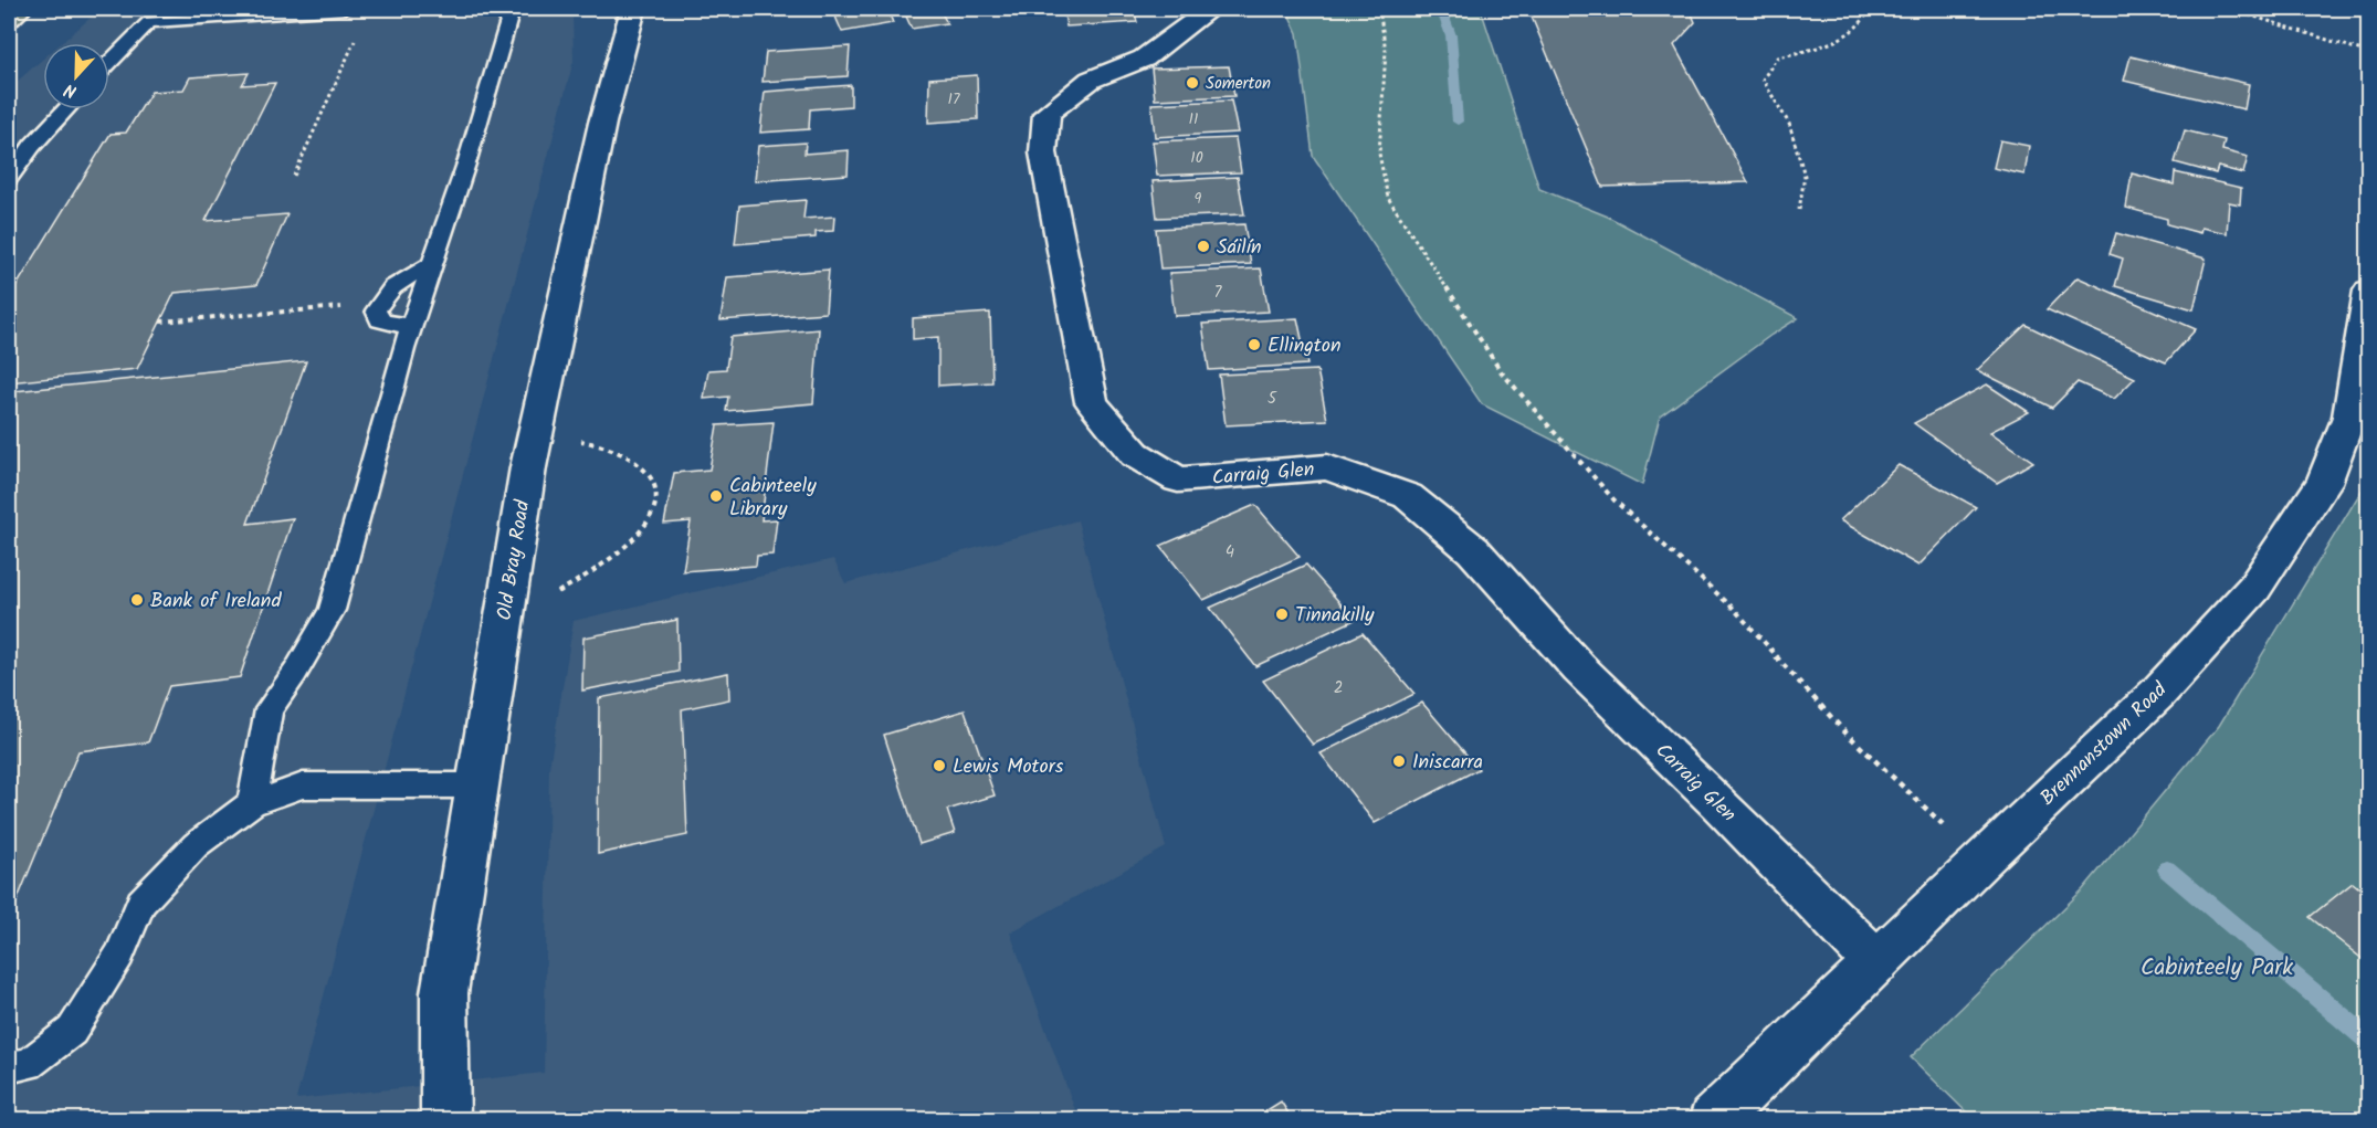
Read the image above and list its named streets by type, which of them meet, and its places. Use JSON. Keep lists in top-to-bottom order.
{
  "streets": {
    "street": ["Carraig Glen", "Old Bray Road", "Brennanstown Road"]
  },
  "crossings": [
    ["Carraig Glen", "Brennanstown Road"]
  ],
  "parks": ["Cabinteely Park"],
  "places": [
    "Somerton",
    "Sáilín",
    "Ellington",
    "Cabinteely Library",
    "Bank of Ireland",
    "Tinnakilly",
    "Iniscarra",
    "Lewis Motors"
  ],
  "house_numbers": [
    "17",
    "11",
    "10",
    "9",
    "7",
    "5",
    "4",
    "2"
  ],
  "north": "bottom"
}
